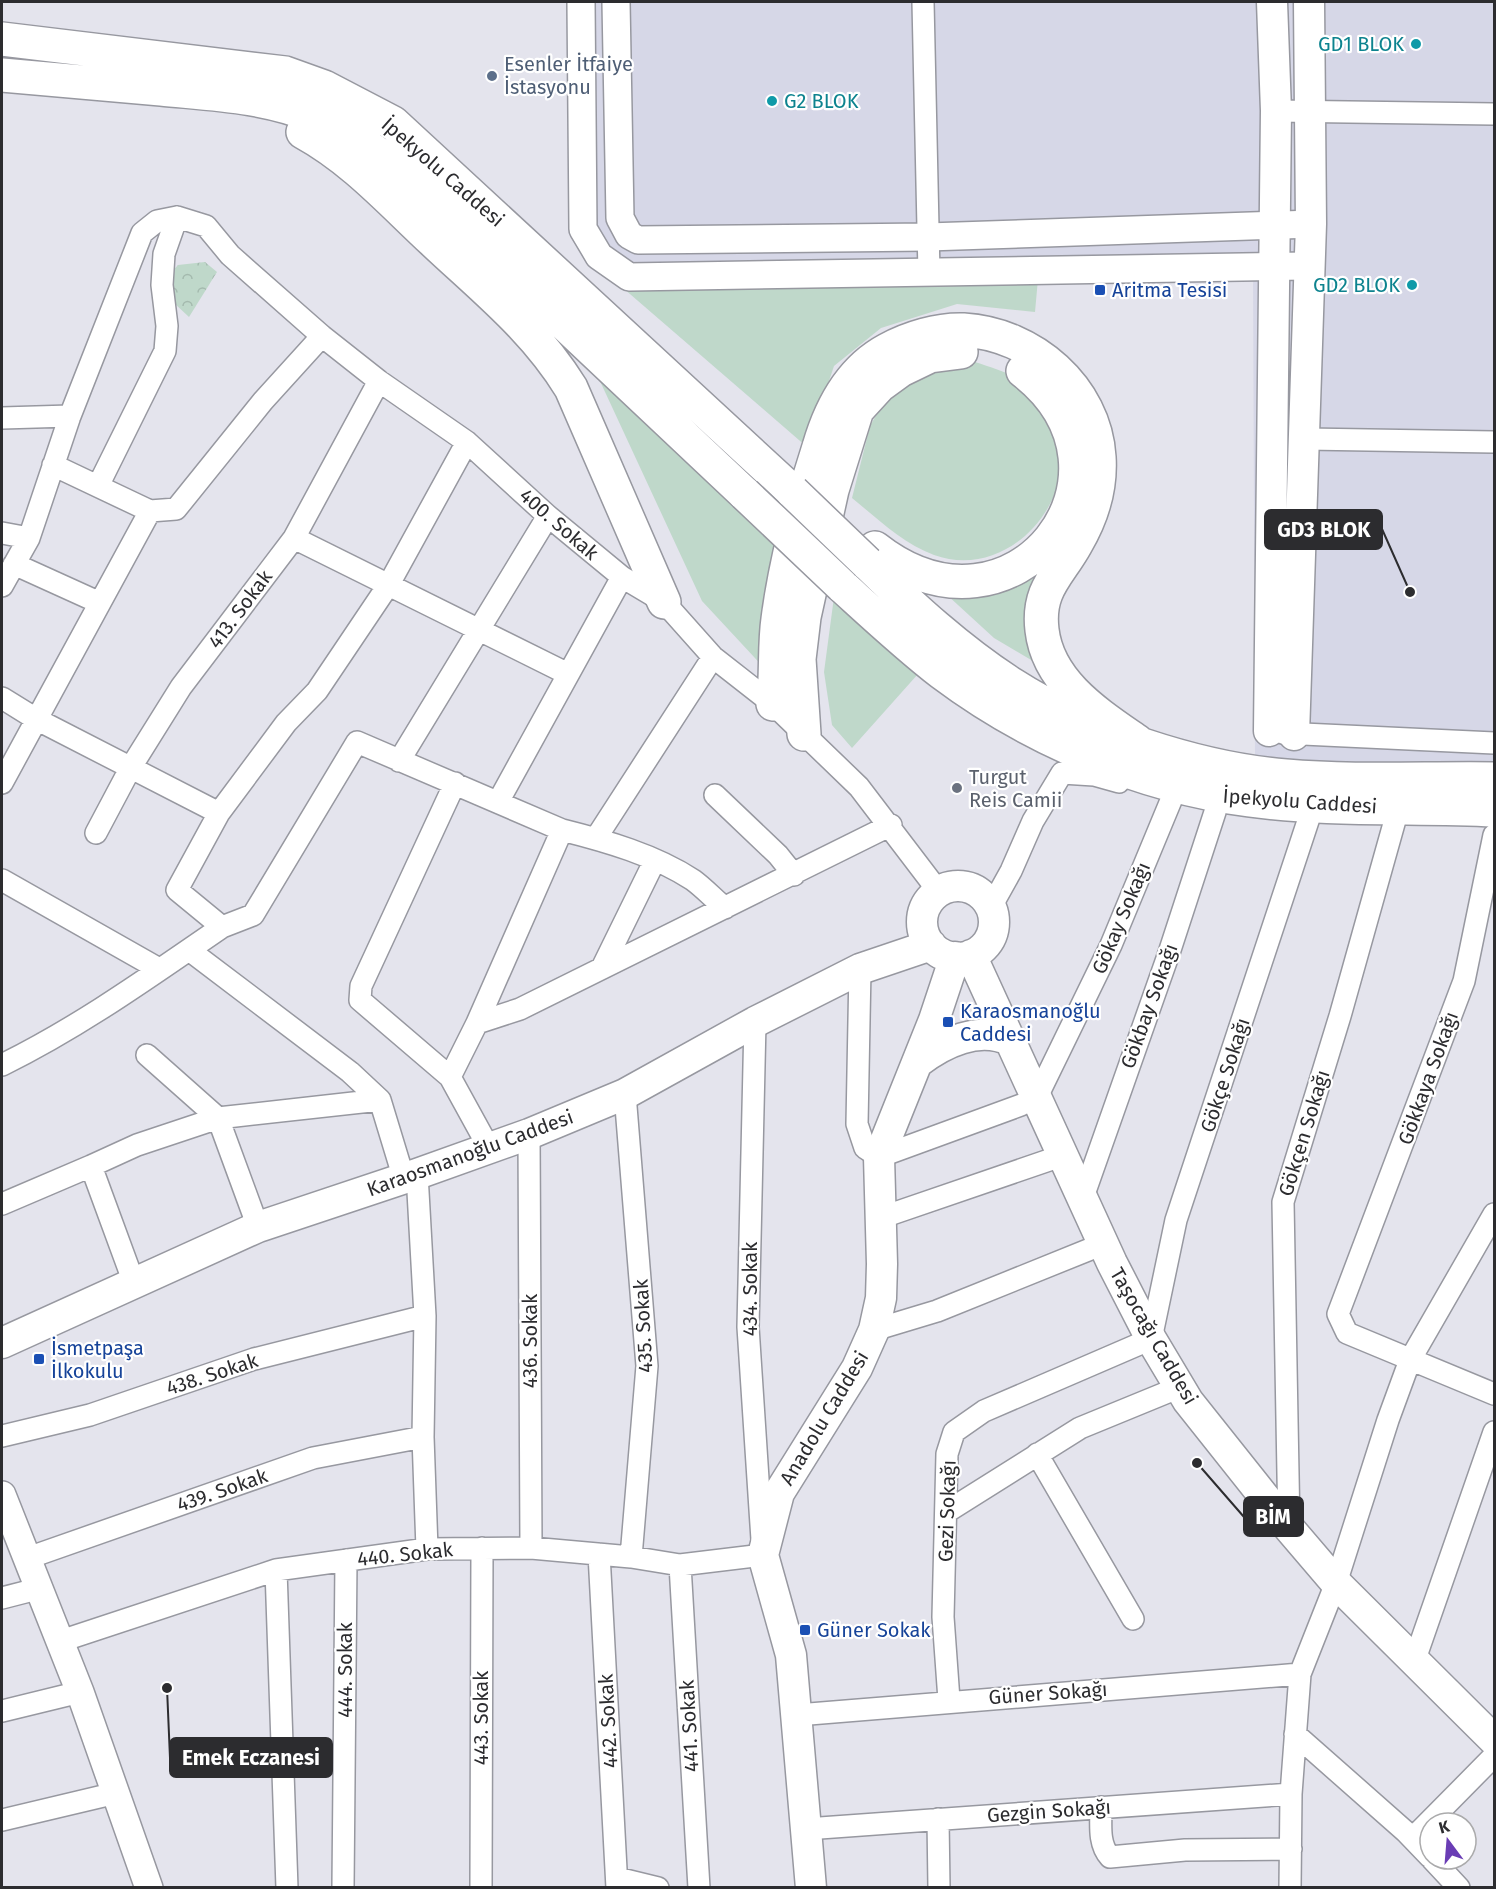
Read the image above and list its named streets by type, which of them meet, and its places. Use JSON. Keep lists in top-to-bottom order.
{
  "streets": {
    "highway": ["İpekyolu Caddesi"],
    "main road": ["Karaosmanoğlu Caddesi", "Taşocağı Caddesi", "Anadolu Caddesi"],
    "street": [
      "400. Sokak",
      "413. Sokak",
      "Gökay Sokağı",
      "Gökbay Sokağı",
      "Gökçe Sokağı",
      "Gökkaya Sokağı",
      "Gökçen Sokağı",
      "434. Sokak",
      "435. Sokak",
      "436. Sokak",
      "438. Sokak",
      "439. Sokak",
      "Gezi Sokağı",
      "440. Sokak",
      "444. Sokak",
      "Güner Sokağı",
      "443. Sokak",
      "442. Sokak",
      "441. Sokak",
      "Gezgin Sokağı"
    ]
  },
  "crossings": [
    ["400. Sokak", "413. Sokak"],
    ["400. Sokak", "Karaosmanoğlu Caddesi"],
    ["400. Sokak", "Taşocağı Caddesi"],
    ["400. Sokak", "Anadolu Caddesi"],
    ["Gökay Sokağı", "Taşocağı Caddesi"],
    ["Gökbay Sokağı", "Taşocağı Caddesi"],
    ["Gökçe Sokağı", "Taşocağı Caddesi"],
    ["Gökçe Sokağı", "Gezi Sokağı"],
    ["Gökçen Sokağı", "Taşocağı Caddesi"],
    ["Karaosmanoğlu Caddesi", "434. Sokak"],
    ["Karaosmanoğlu Caddesi", "435. Sokak"],
    ["Karaosmanoğlu Caddesi", "Taşocağı Caddesi"],
    ["Karaosmanoğlu Caddesi", "436. Sokak"],
    ["Karaosmanoğlu Caddesi", "Anadolu Caddesi"],
    ["434. Sokak", "Anadolu Caddesi"],
    ["434. Sokak", "440. Sokak"],
    ["435. Sokak", "440. Sokak"],
    ["Taşocağı Caddesi", "Anadolu Caddesi"],
    ["Taşocağı Caddesi", "Gezi Sokağı"],
    ["436. Sokak", "440. Sokak"],
    ["Anadolu Caddesi", "440. Sokak"],
    ["Gezi Sokağı", "Güner Sokağı"],
    ["440. Sokak", "444. Sokak"],
    ["440. Sokak", "443. Sokak"],
    ["440. Sokak", "442. Sokak"],
    ["440. Sokak", "441. Sokak"]
  ],
  "places": {
    "other": [
      "GD1 BLOK",
      "Esenler İtfaiye İstasyonu",
      "G2 BLOK",
      "GD2 BLOK",
      "GD3 BLOK",
      "Turgut Reis Camii",
      "BİM",
      "Emek Eczanesi"
    ],
    "transit": [
      "Aritma Tesisi",
      "Karaosmanoğlu Caddesi",
      "İsmetpaşa İlkokulu",
      "Güner Sokak"
    ]
  },
  "north": "top"
}
